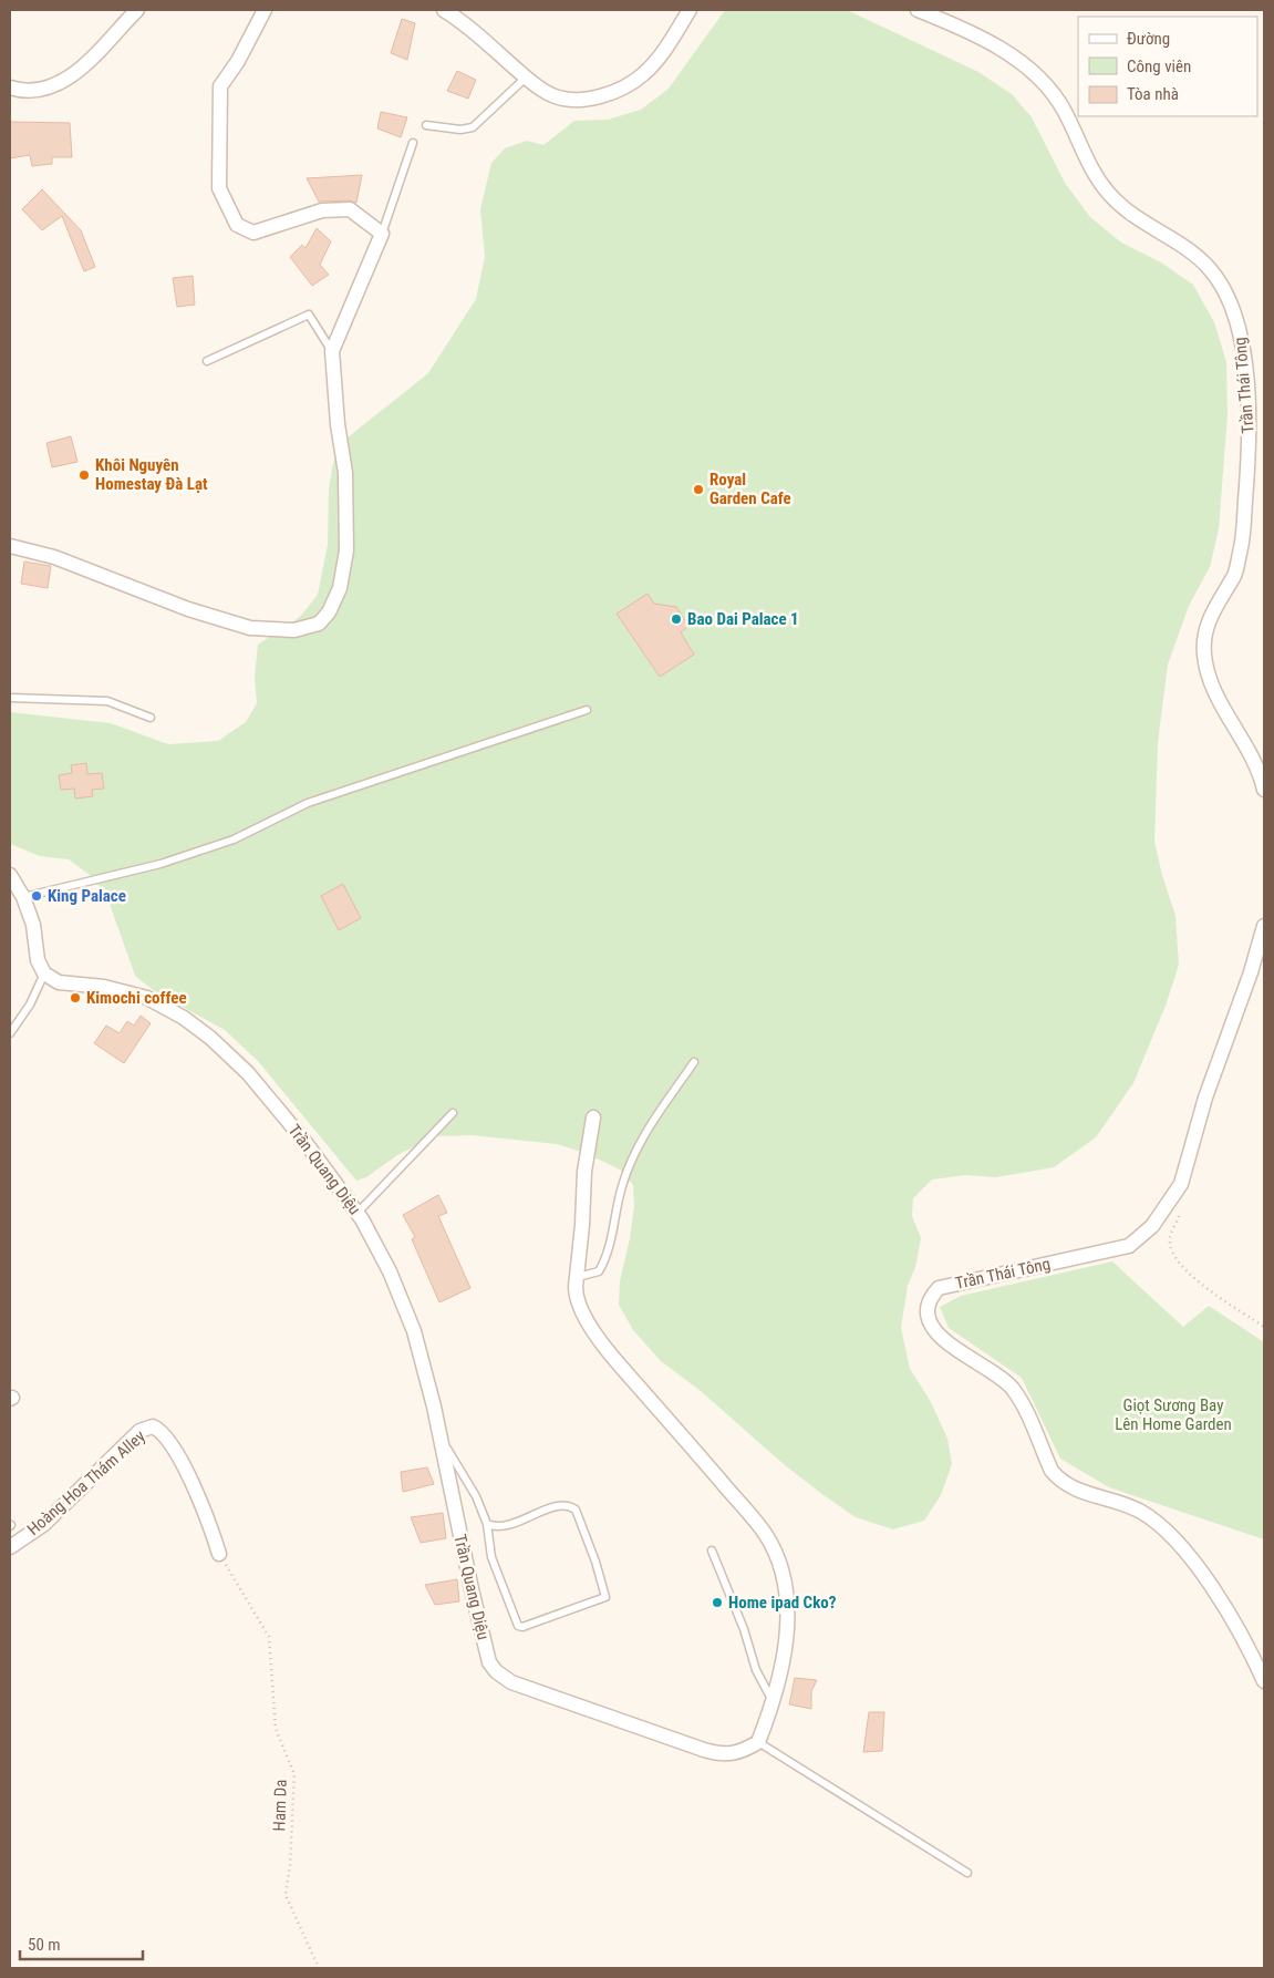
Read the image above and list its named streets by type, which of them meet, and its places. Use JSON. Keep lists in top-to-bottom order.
{
  "streets": {
    "street": ["Trần Thái Tông", "Trần Quang Diệu", "Hoàng Hoa Thám Alley"],
    "path": ["Ham Da"]
  },
  "crossings": [
    ["Hoàng Hoa Thám Alley", "Ham Da"]
  ],
  "parks": ["Giọt Sương Bay Lên Home Garden"],
  "places": [
    "Khôi Nguyên Homestay Đà Lạt",
    "Royal Garden Cafe",
    "Bao Dai Palace 1",
    "King Palace",
    "Kimochi coffee",
    "Home ipad Cko?"
  ],
  "legend": ["Đường", "Công viên", "Tòa nhà"],
  "scale_bar": "50 m"
}
